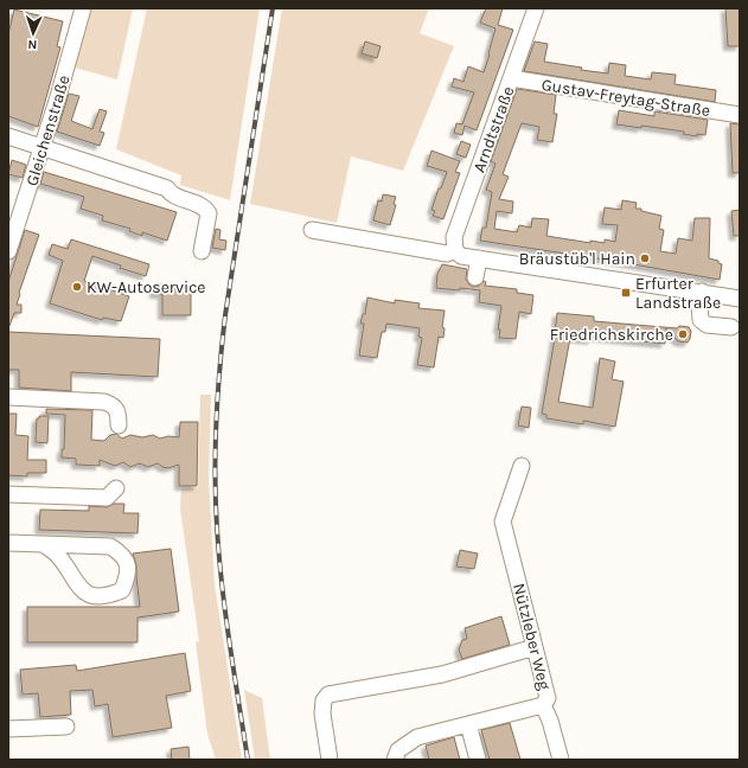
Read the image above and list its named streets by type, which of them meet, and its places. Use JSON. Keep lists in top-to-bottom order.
{
  "streets": {
    "street": [
      "Gustav-Freytag-Straße",
      "Arndtstraße",
      "Gleichenstraße",
      "Nützleber Weg"
    ]
  },
  "crossings": [
    ["Gustav-Freytag-Straße", "Arndtstraße"]
  ],
  "places": {
    "other": ["Bräustüb'l Hain", "KW-Autoservice", "Friedrichskirche"],
    "transit": ["Erfurter Landstraße"]
  },
  "north": "bottom"
}
